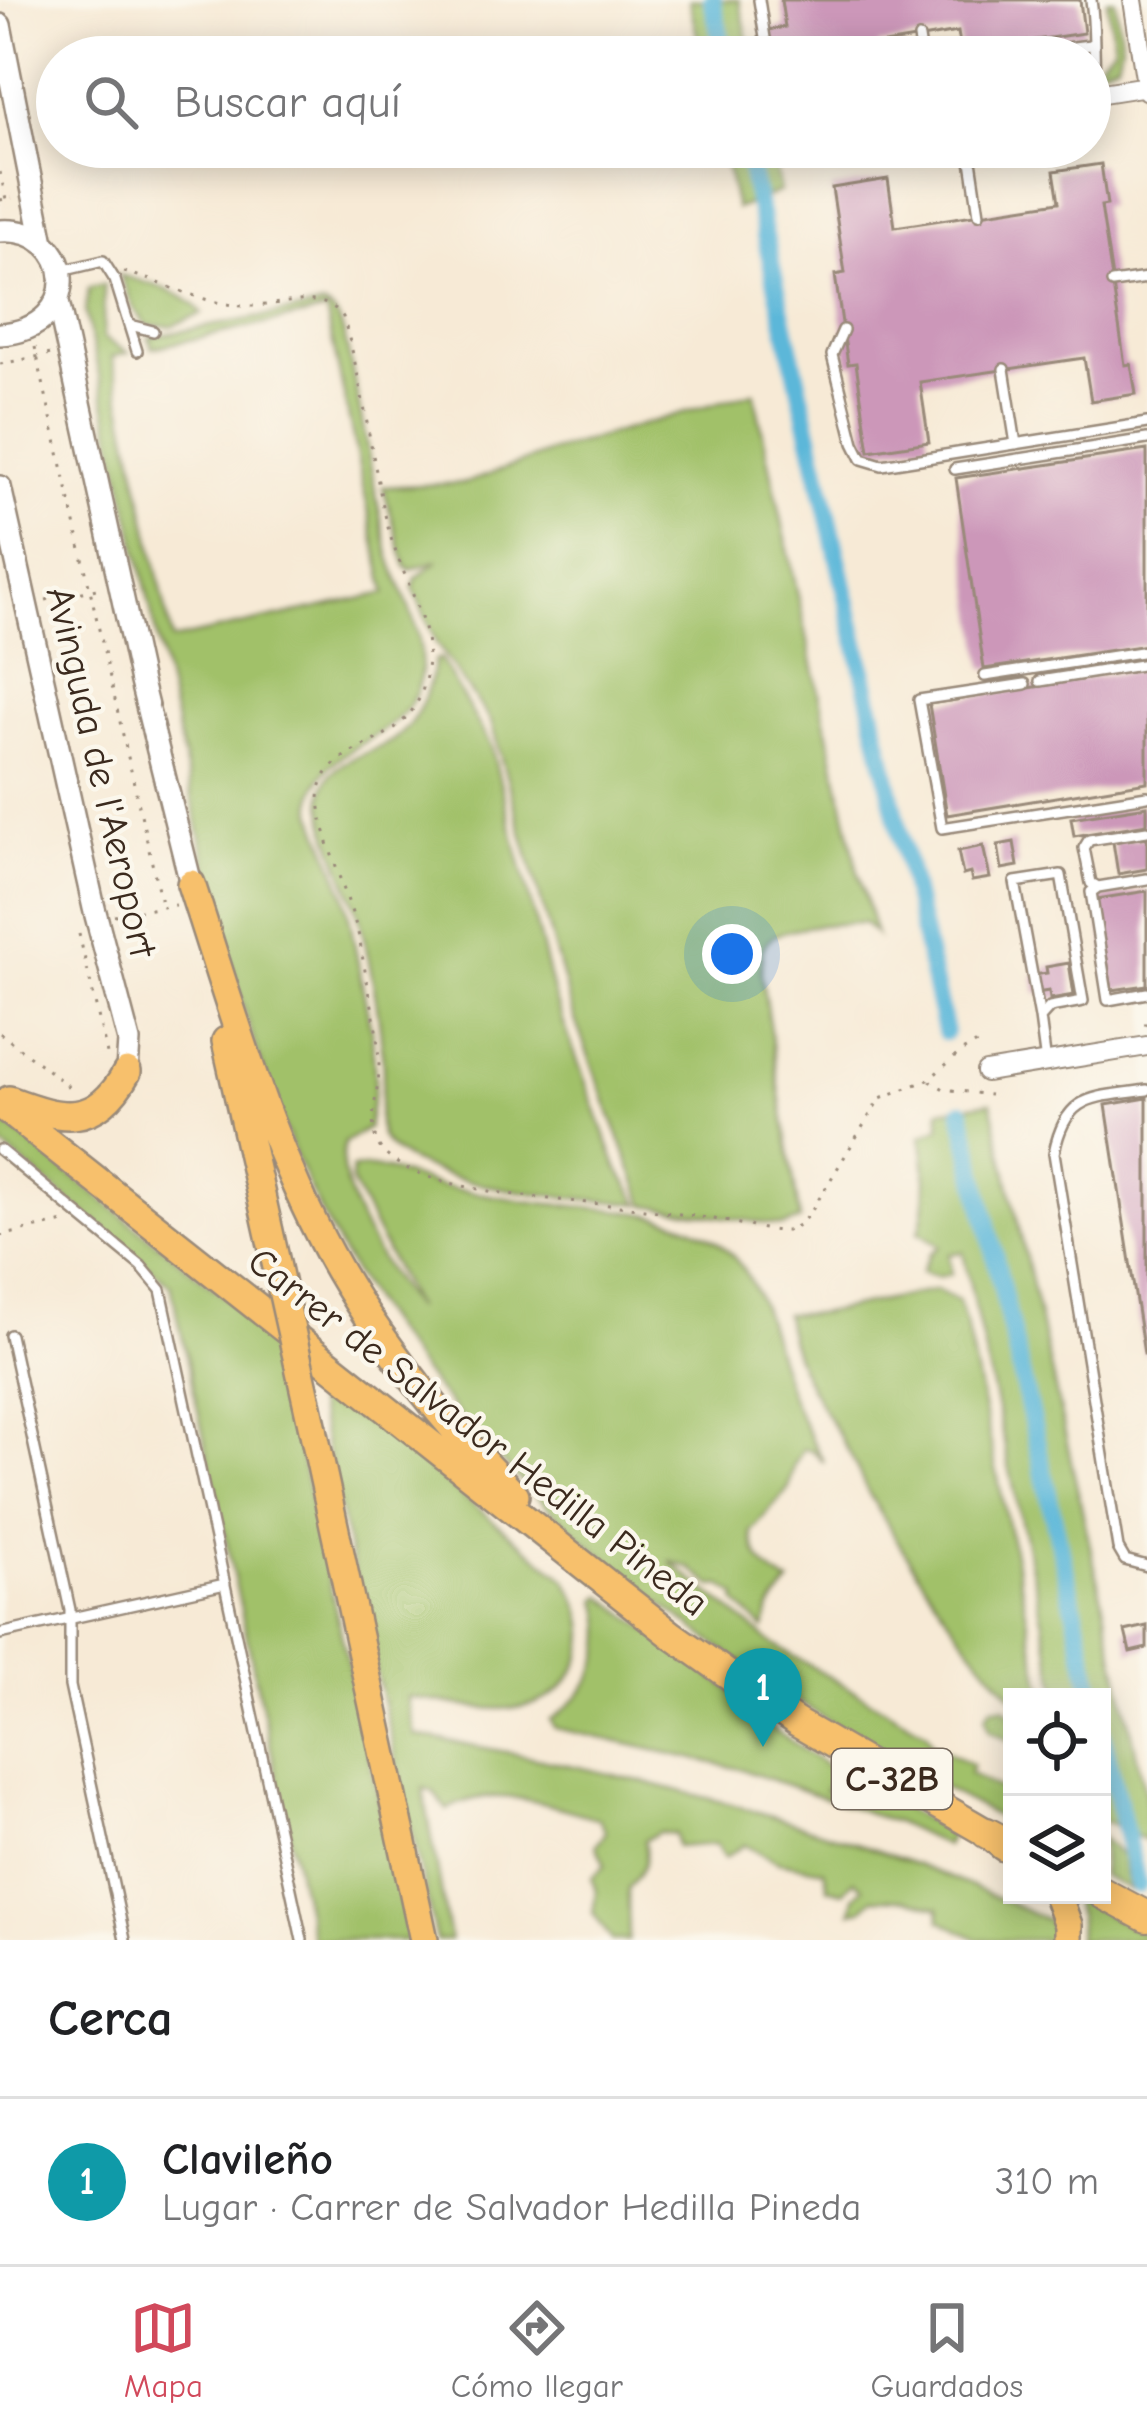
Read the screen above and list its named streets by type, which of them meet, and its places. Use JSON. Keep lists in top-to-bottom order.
{
  "streets": {
    "main road": ["Carrer de Salvador Hedilla Pineda", "C-32B"],
    "street": ["Avinguda de l'Aeroport"]
  },
  "page": {
    "search": "Buscar aquí",
    "pins": "1",
    "heading": "Cerca",
    "list": [
      {
        "mark": "1",
        "name": "Clavileño",
        "note": "Lugar · Carrer de Salvador Hedilla Pineda",
        "value": "310 m"
      }
    ],
    "nav": ["Mapa", "Cómo llegar", "Guardados"]
  }
}
